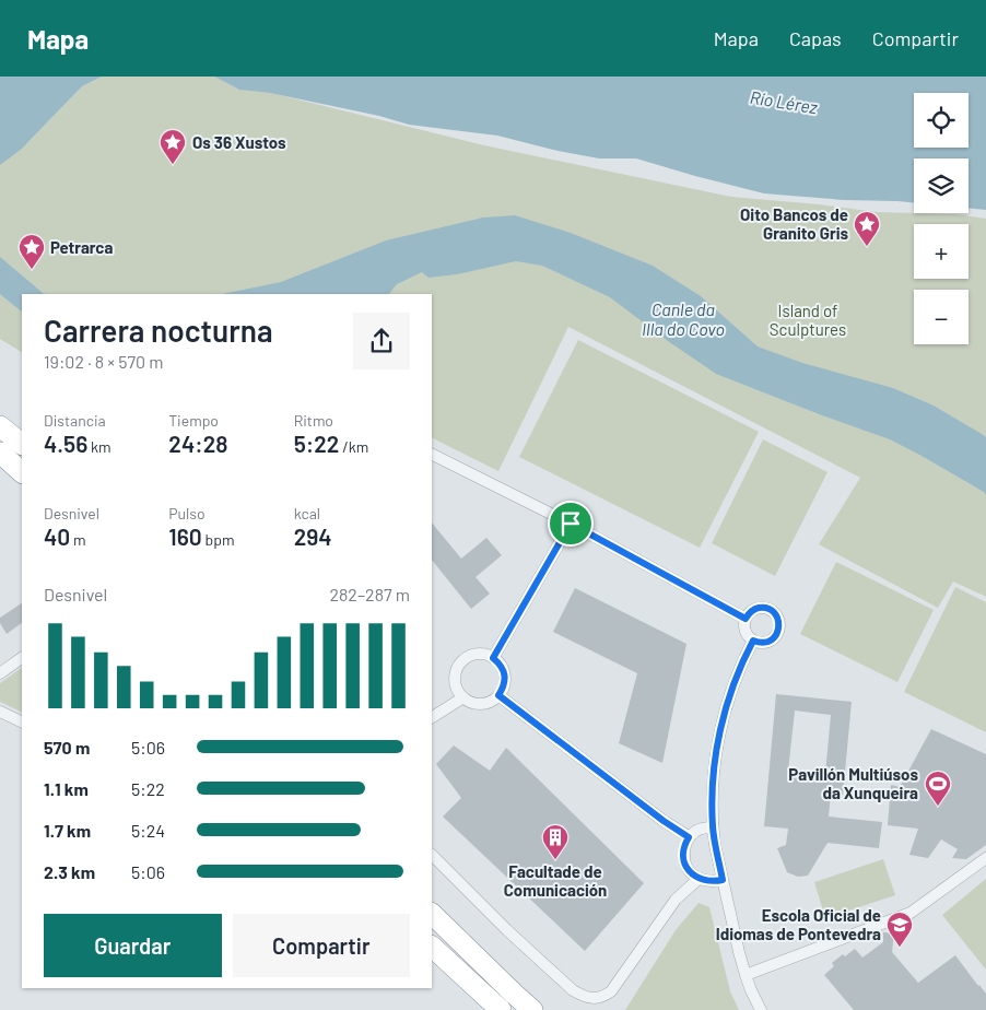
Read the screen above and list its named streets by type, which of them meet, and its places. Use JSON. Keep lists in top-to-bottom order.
{
  "water": ["Río Lérez", "Canle da Illa do Covo"],
  "parks": ["Island of Sculptures"],
  "places": {
    "place": ["Os 36 Xustos", "Oito Bancos de Granito Gris", "Petrarca"],
    "sports": ["Pavillón Multiúsos da Xunqueira"],
    "building": ["Facultade de Comunicación"],
    "school or university": ["Escola Oficial de Idiomas de Pontevedra"]
  },
  "page": {
    "header": "Mapa",
    "nav": ["Mapa", "Capas", "Compartir"],
    "map_buttons": ["+", "−"],
    "heading": ["Carrera nocturna", "19:02 · 8 × 570 m"],
    "stats": [
      ["Distancia", "4.56 km"],
      ["Tiempo", "24:28"],
      ["Ritmo", "5:22 /km"],
      ["Desnivel", "40 m"],
      ["Pulso", "160 bpm"],
      ["kcal", "294"]
    ],
    "chart": ["Desnivel", "282–287 m"],
    "list": [
      {
        "name": "570 m",
        "note": "5:06"
      },
      {
        "name": "1.1 km",
        "note": "5:22"
      },
      {
        "name": "1.7 km",
        "note": "5:24"
      },
      {
        "name": "2.3 km",
        "note": "5:06"
      }
    ],
    "buttons": ["Guardar", "Compartir"]
  }
}
